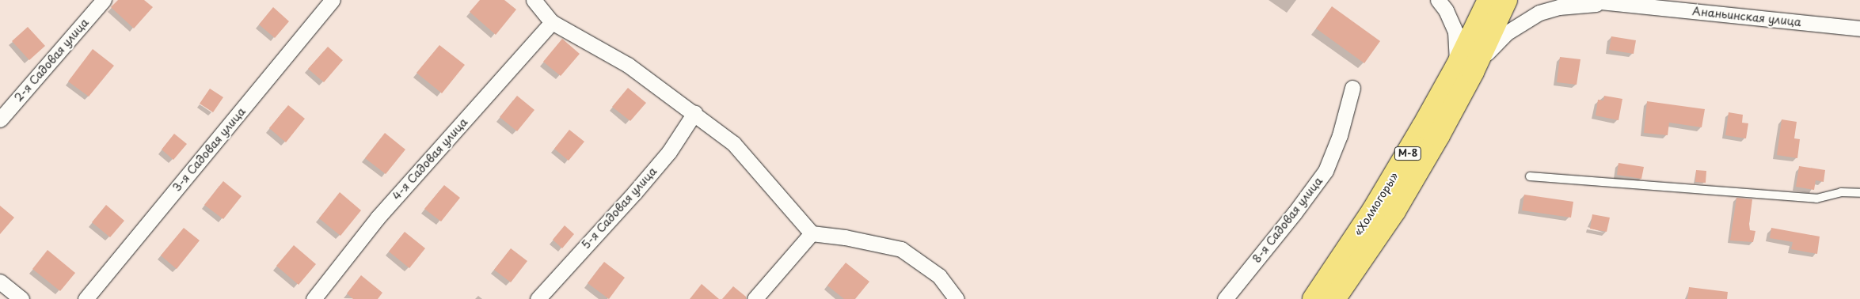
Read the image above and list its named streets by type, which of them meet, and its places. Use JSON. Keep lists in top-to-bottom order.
{
  "streets": {
    "highway": ["М-8", "«Холмогоры»"],
    "street": [
      "Ананьинская улица",
      "2-я Садовая улица",
      "3-я Садовая улица",
      "4-я Садовая улица",
      "5-я Садовая улица",
      "8-я Садовая улица"
    ]
  }
}
